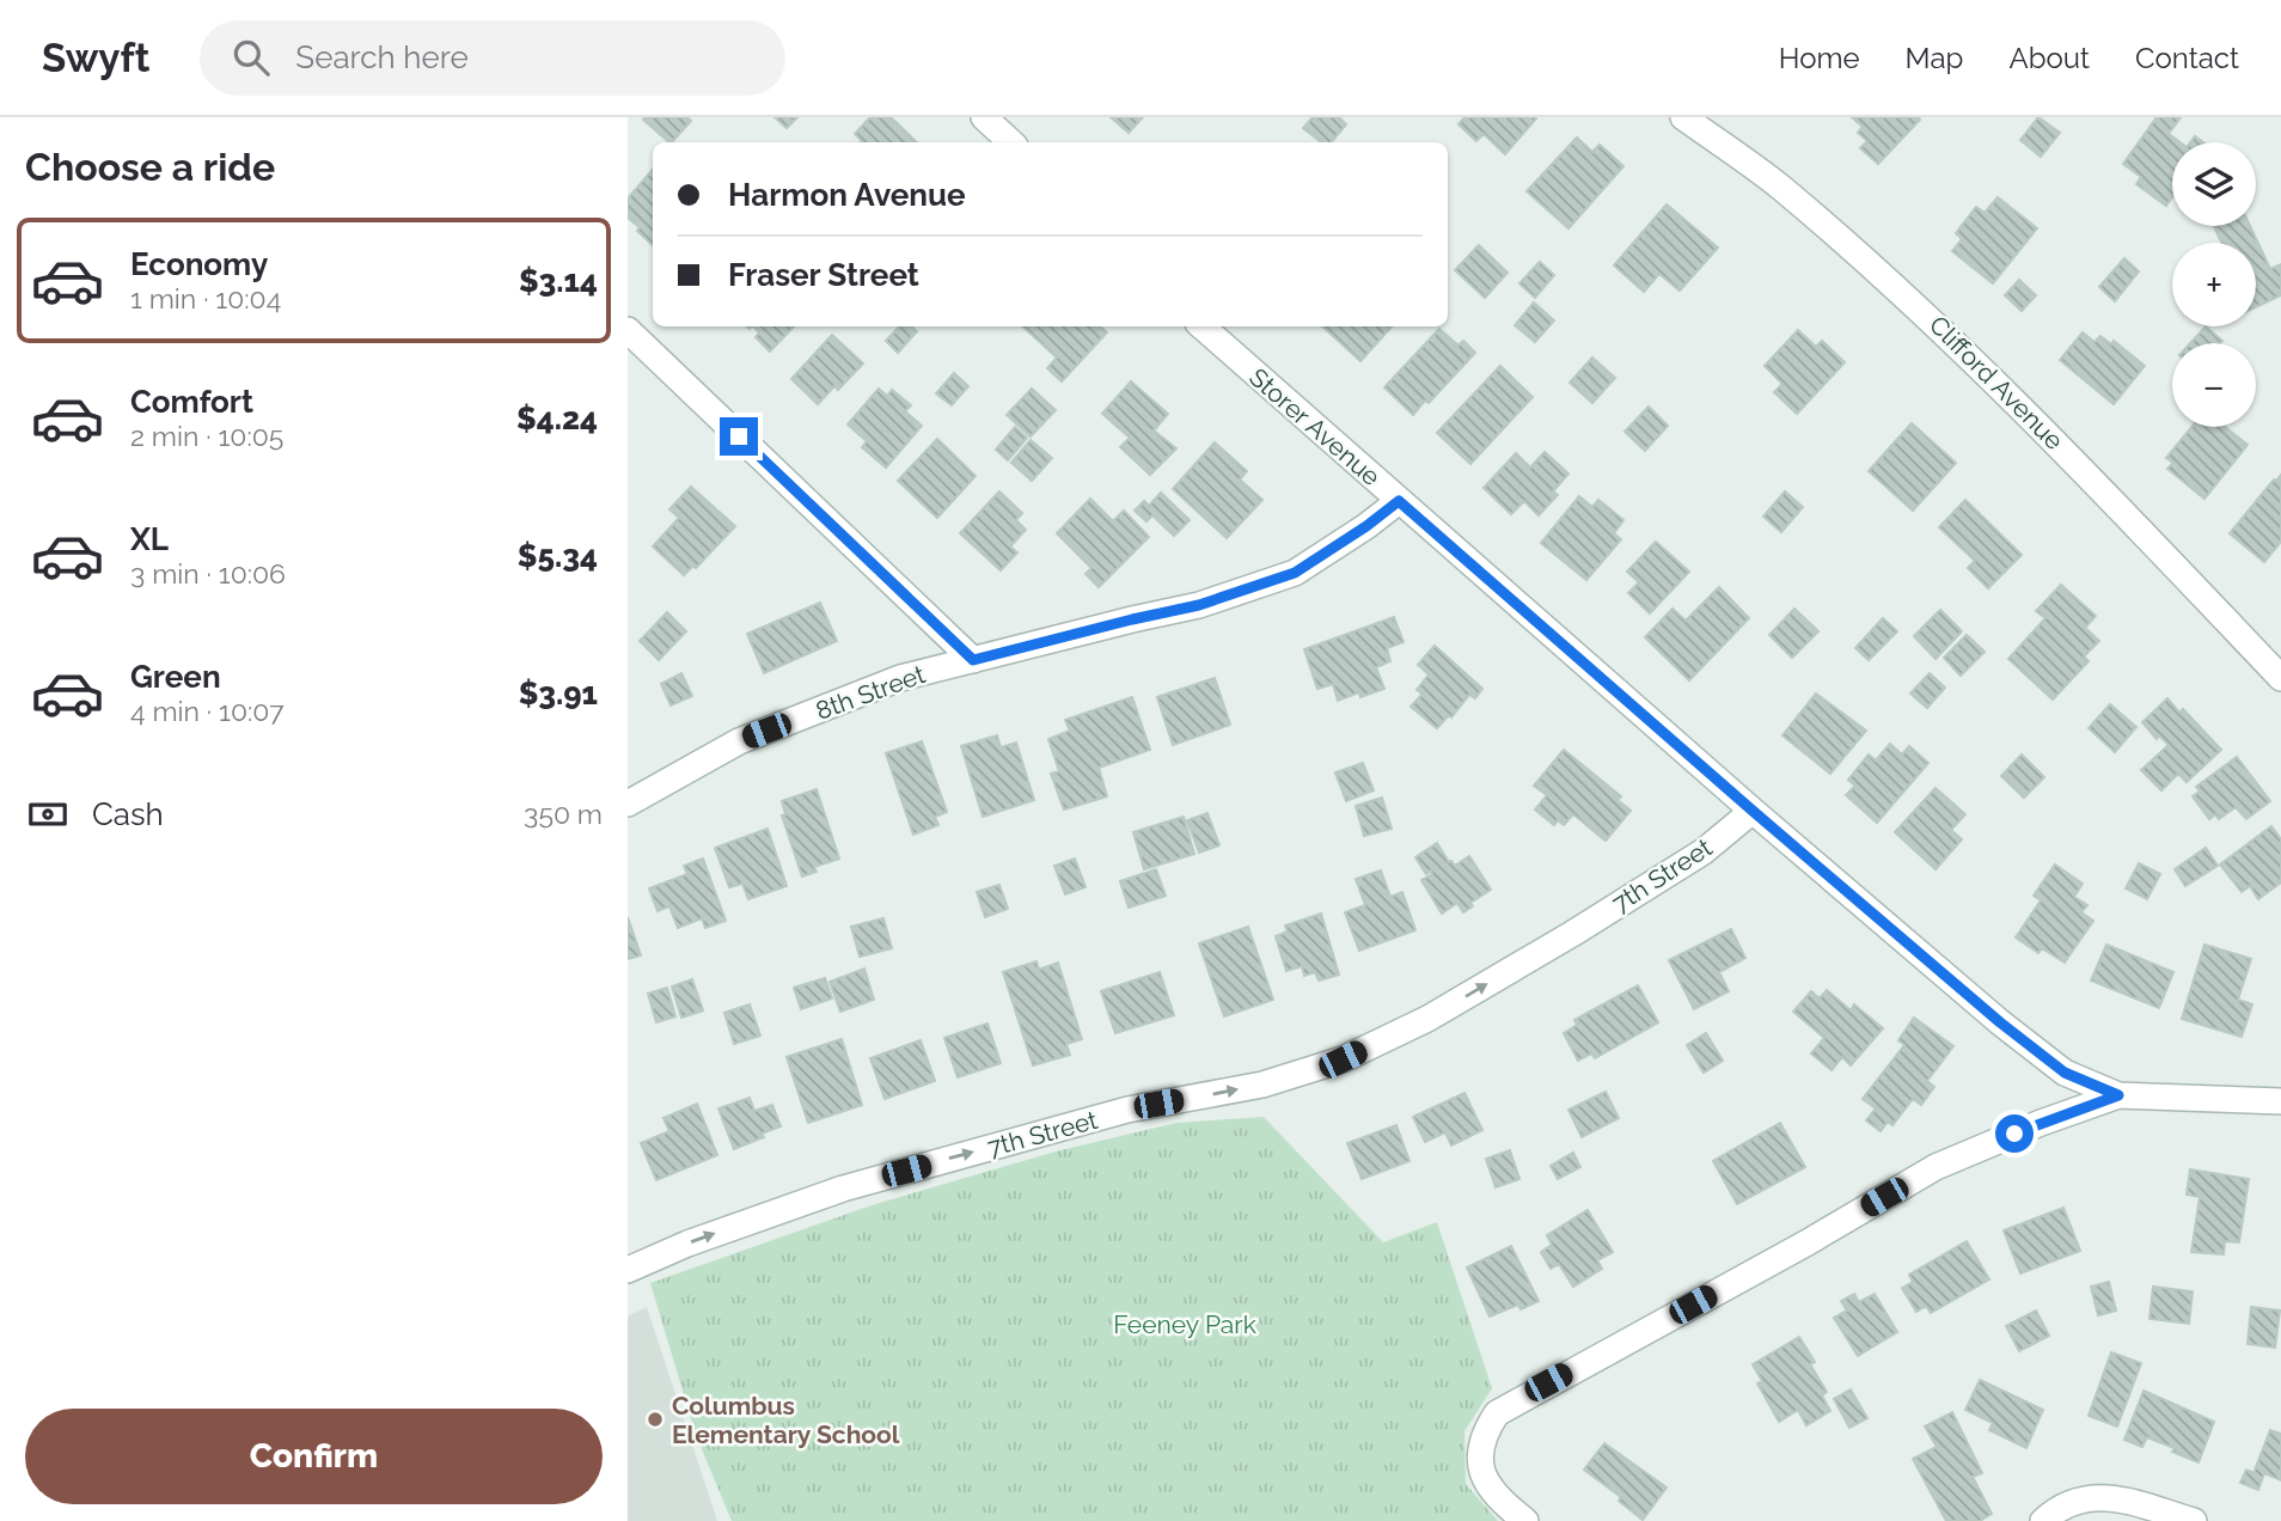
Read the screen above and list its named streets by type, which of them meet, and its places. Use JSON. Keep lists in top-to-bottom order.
{
  "streets": {
    "street": [
      "Clifford Avenue",
      "Storer Avenue",
      "8th Street",
      "7th Street"
    ]
  },
  "crossings": [
    ["Storer Avenue", "8th Street"],
    ["Storer Avenue", "7th Street"]
  ],
  "one_way": ["7th Street"],
  "parks": ["Feeney Park"],
  "places": ["Columbus Elementary School"],
  "page": {
    "header": "Swyft",
    "search": "Search here",
    "nav": [
      "Home",
      "Map",
      "About",
      "Contact"
    ],
    "heading": "Choose a ride",
    "map_buttons": ["+", "−"],
    "banner": ["Harmon Avenue", "Fraser Street"],
    "list": [
      {
        "name": "Economy",
        "note": "1 min · 10:04",
        "value": "$3.14"
      },
      {
        "name": "Comfort",
        "note": "2 min · 10:05",
        "value": "$4.24"
      },
      {
        "name": "XL",
        "note": "3 min · 10:06",
        "value": "$5.34"
      },
      {
        "name": "Green",
        "note": "4 min · 10:07",
        "value": "$3.91"
      }
    ],
    "pay": ["Cash", "350 m"],
    "buttons": "Confirm"
  }
}
